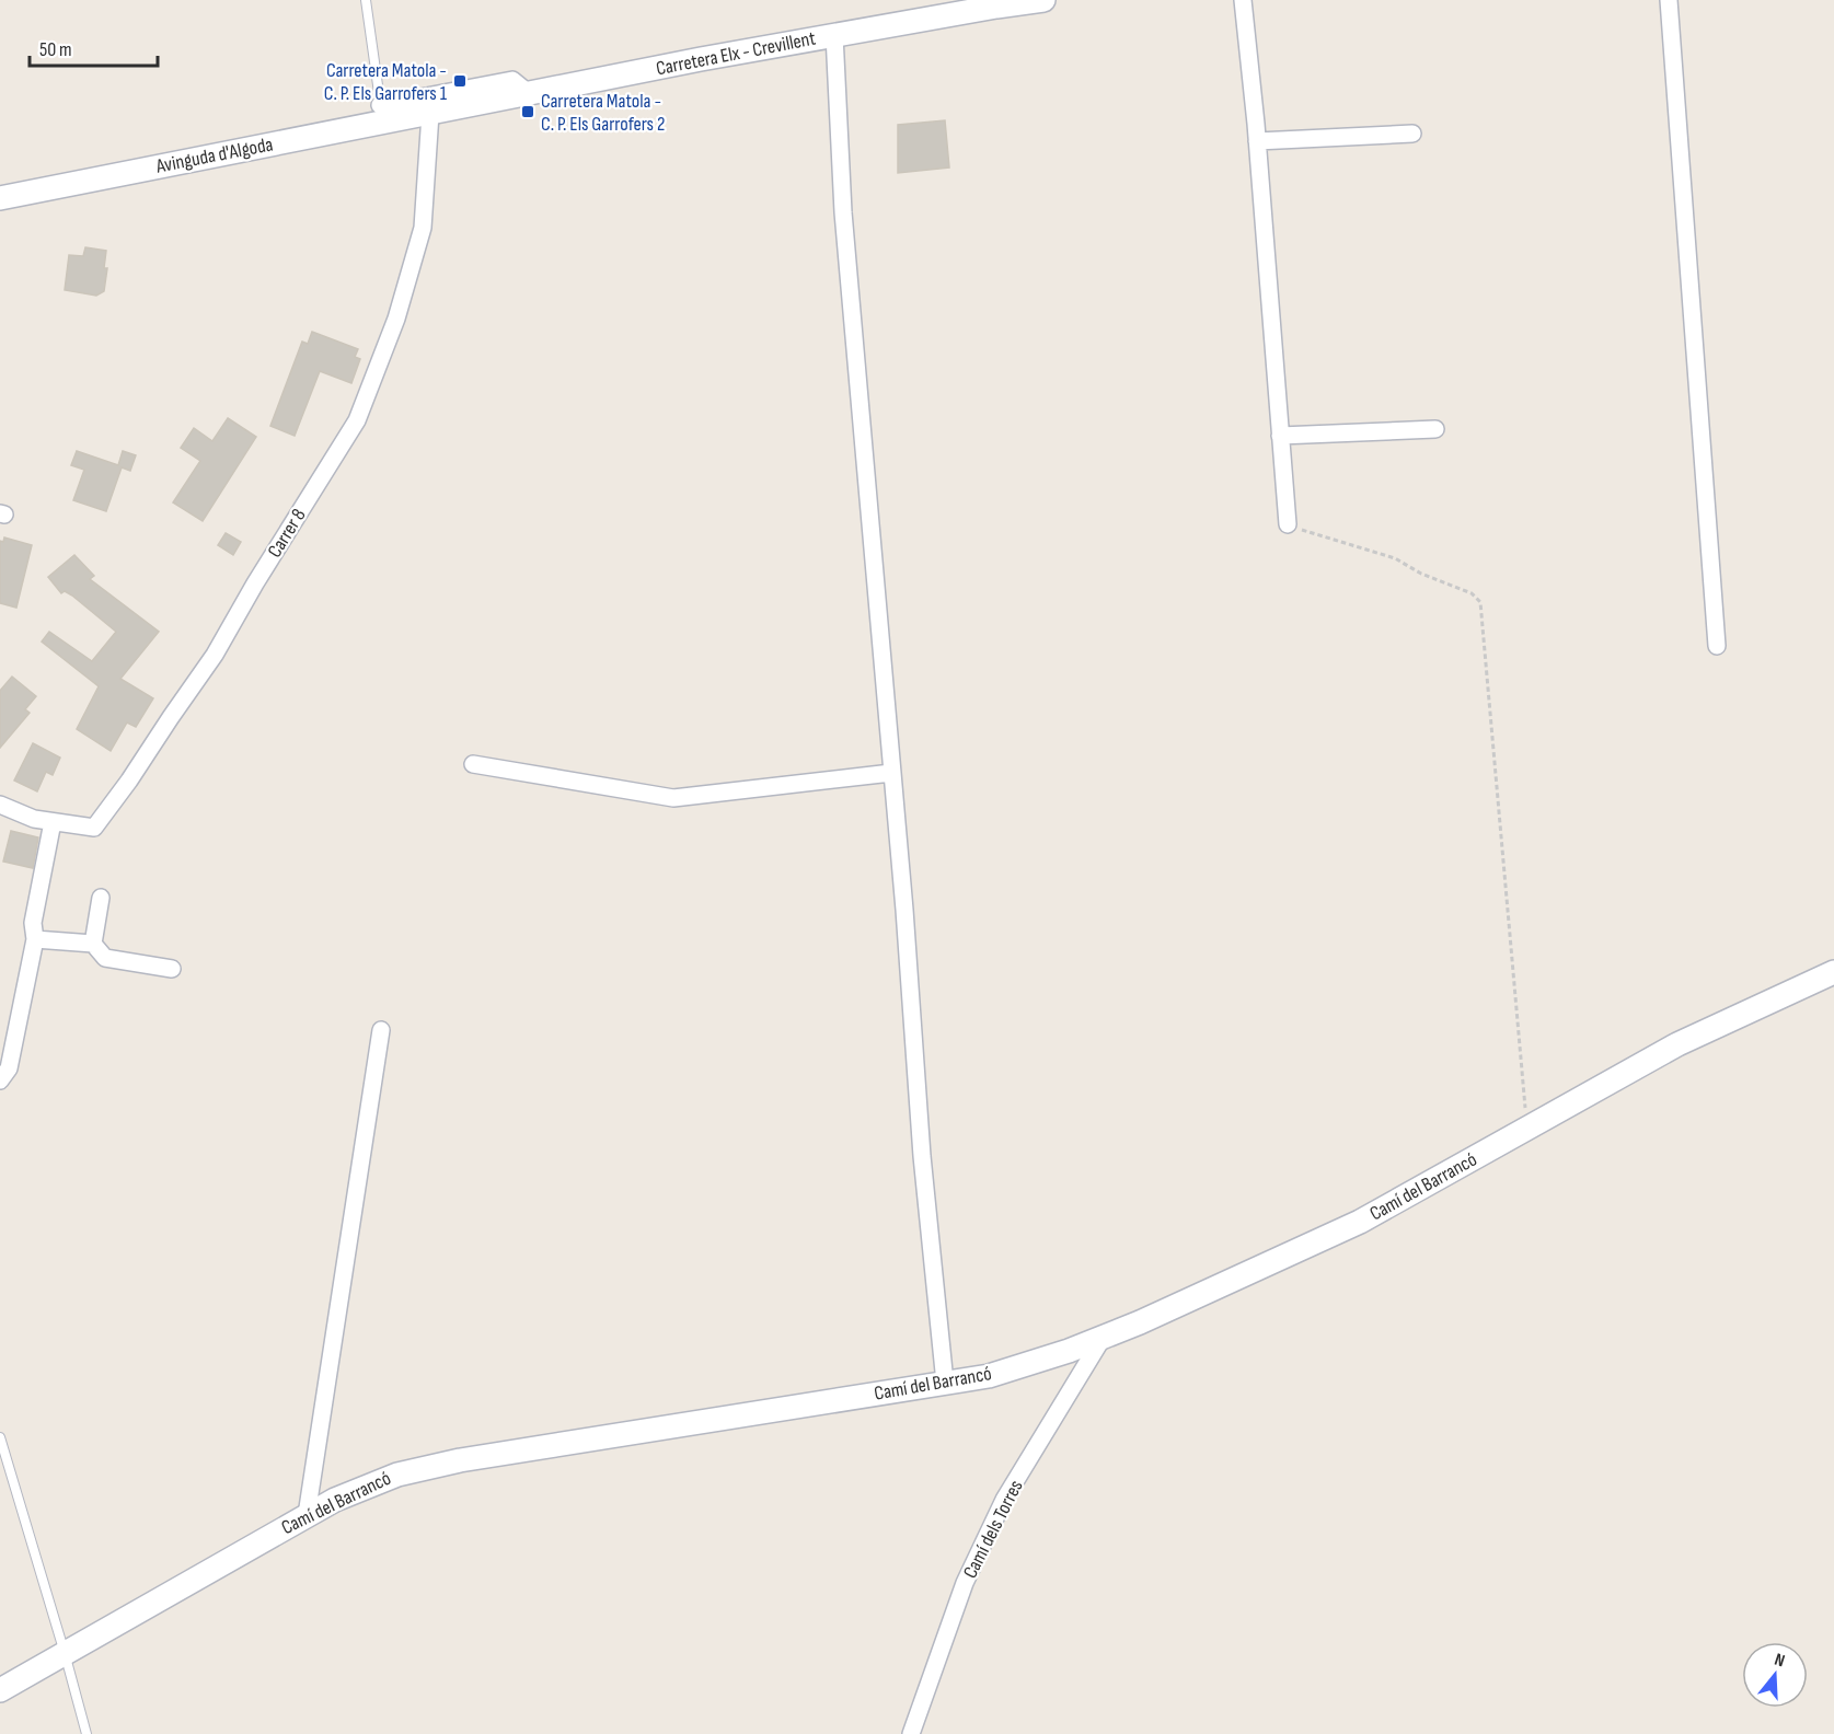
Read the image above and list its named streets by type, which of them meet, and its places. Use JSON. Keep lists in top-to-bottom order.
{
  "streets": {
    "street": [
      "Carretera Elx - Crevillent",
      "Avinguda d'Algoda",
      "Carrer 8",
      "Camí del Barrancó",
      "Camí dels Torres"
    ]
  },
  "crossings": [
    ["Carretera Elx - Crevillent", "Avinguda d'Algoda"],
    ["Carretera Elx - Crevillent", "Carrer 8"],
    ["Avinguda d'Algoda", "Carrer 8"],
    ["Camí del Barrancó", "Camí dels Torres"]
  ],
  "places": {
    "transit": ["Carretera Matola - C. P. Els Garrofers 1", "Carretera Matola - C. P. Els Garrofers 2"]
  },
  "scale_bar": "50 m",
  "north": "top"
}
